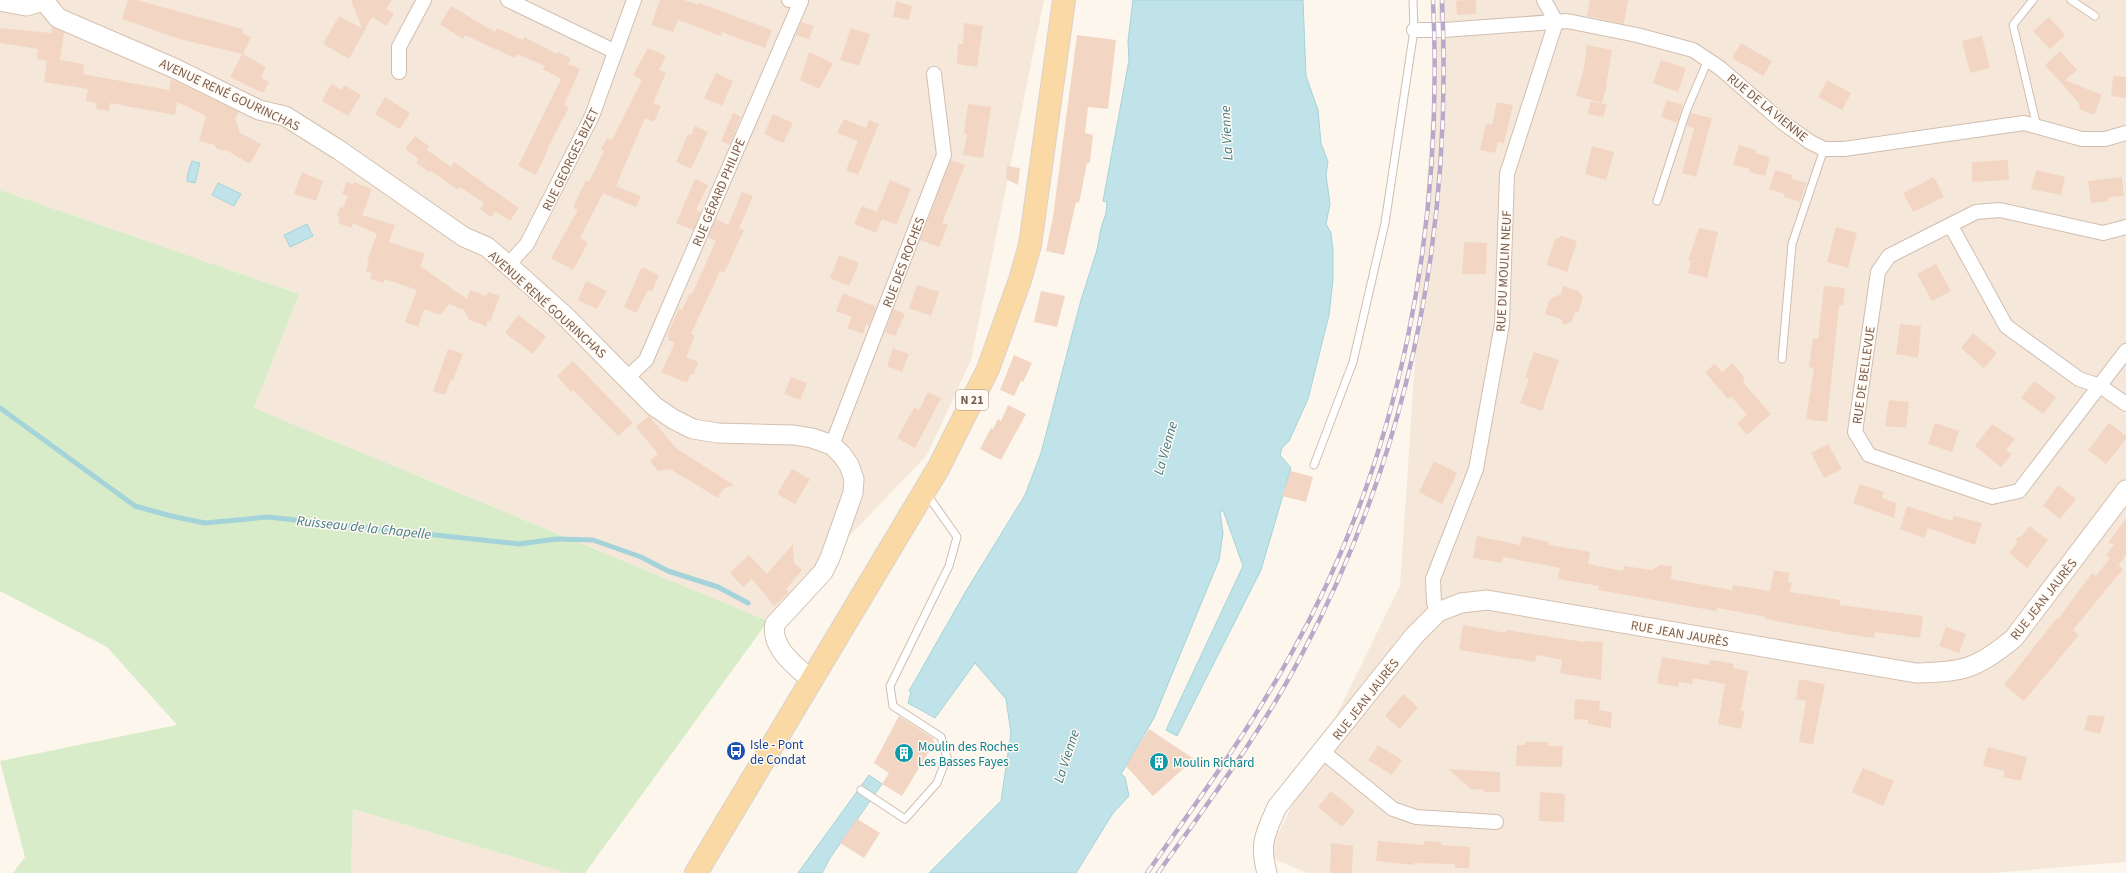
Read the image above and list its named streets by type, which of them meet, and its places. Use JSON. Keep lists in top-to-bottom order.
{
  "streets": {
    "main road": ["N 21"],
    "street": [
      "AVENUE RENÉ GOURINCHAS",
      "RUE DE LA VIENNE",
      "RUE GEORGES BIZET",
      "RUE GÉRARD PHILIPE",
      "RUE DES ROCHES",
      "RUE DU MOULIN NEUF",
      "RUE DE BELLEVUE",
      "RUE JEAN JAURÈS"
    ]
  },
  "crossings": [
    ["AVENUE RENÉ GOURINCHAS", "RUE GEORGES BIZET"],
    ["AVENUE RENÉ GOURINCHAS", "RUE GÉRARD PHILIPE"],
    ["AVENUE RENÉ GOURINCHAS", "RUE DES ROCHES"],
    ["RUE DE LA VIENNE", "RUE DU MOULIN NEUF"],
    ["RUE DU MOULIN NEUF", "RUE JEAN JAURÈS"]
  ],
  "water": ["La Vienne", "Ruisseau de la Chapelle"],
  "places": {
    "bus stop": ["Isle - Pont de Condat"],
    "building": ["Moulin des Roches Les Basses Fayes", "Moulin Richard"]
  }
}
